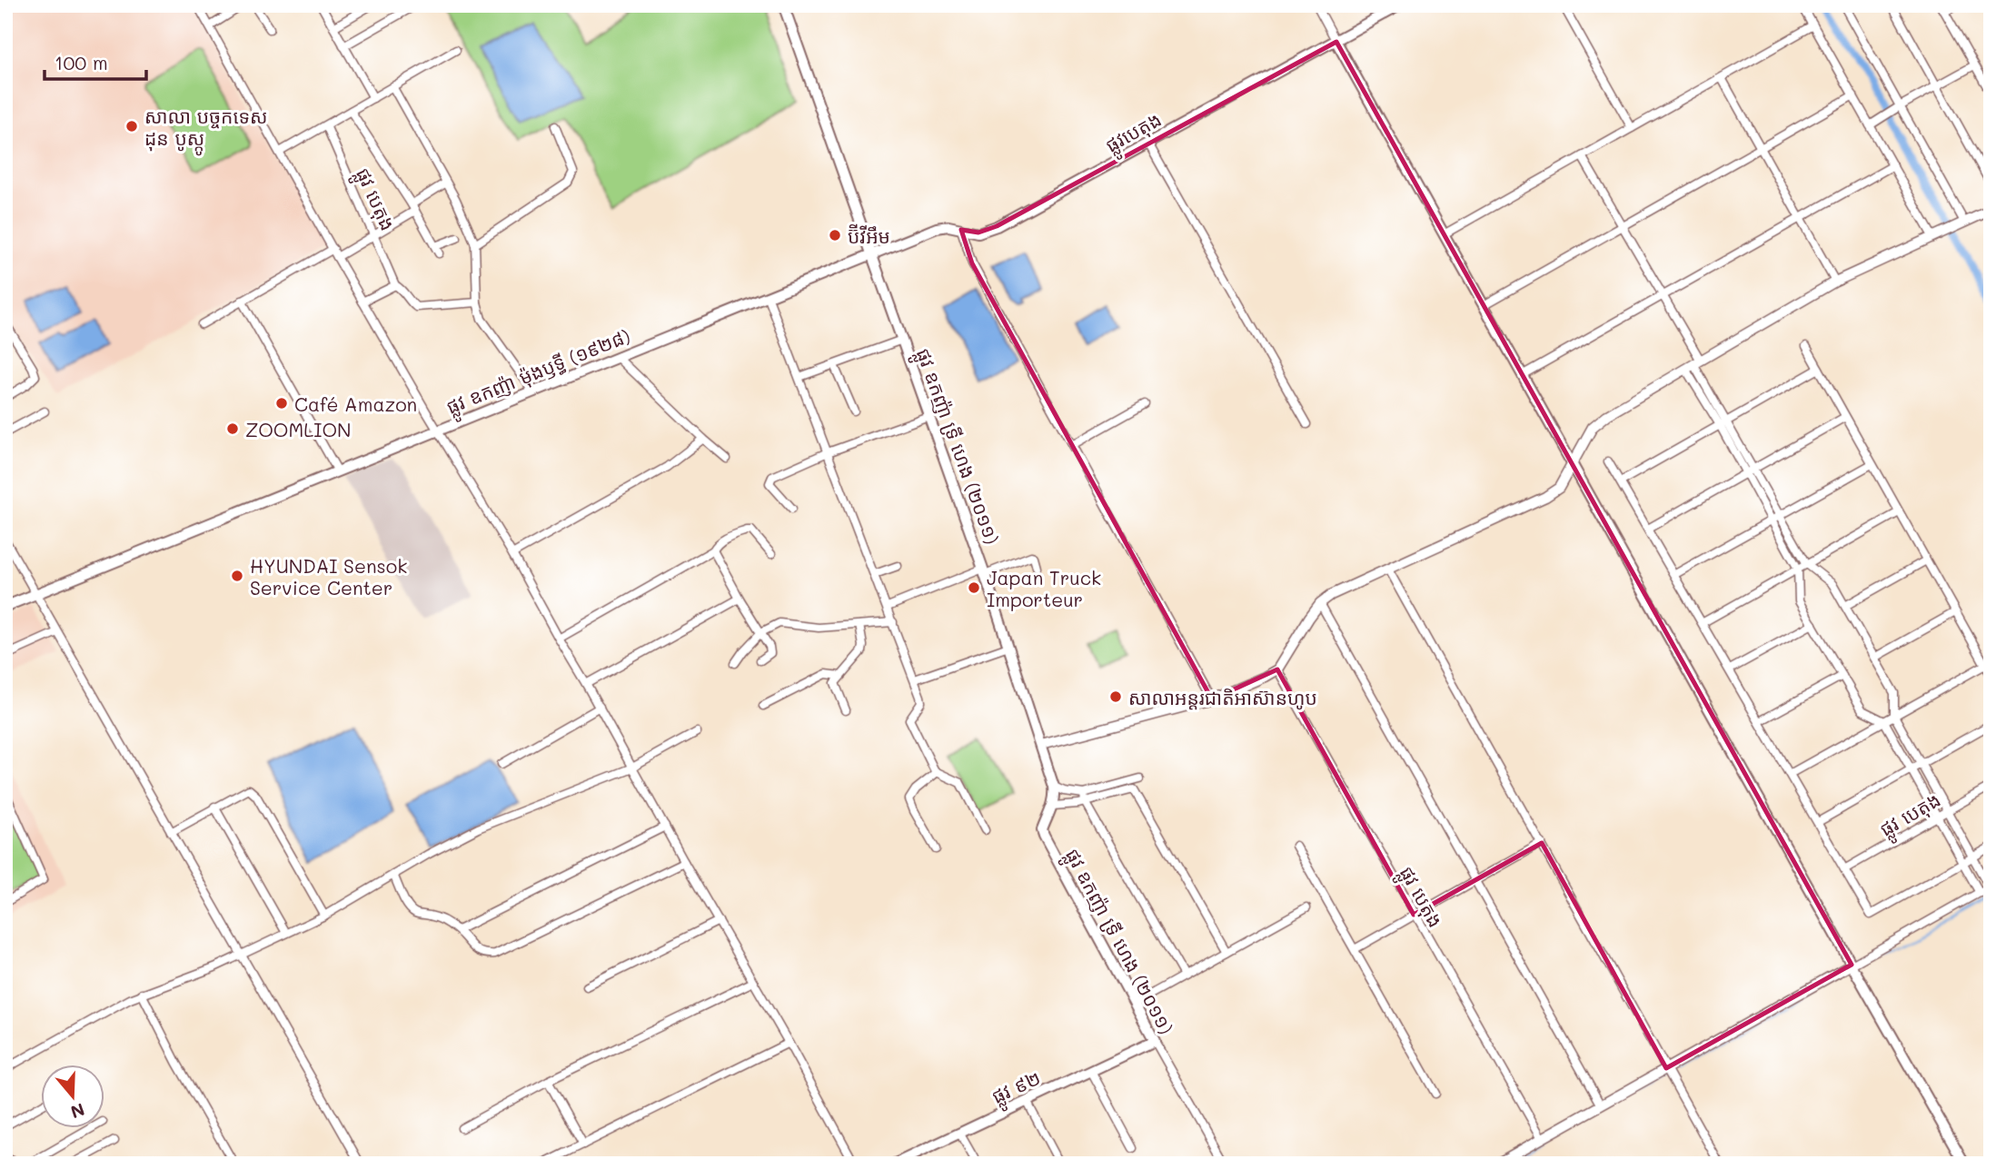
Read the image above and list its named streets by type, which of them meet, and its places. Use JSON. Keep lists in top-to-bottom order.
{
  "streets": {
    "main road": [
      "ផ្លូវបេតុង",
      "ផ្លូវ ឧកញ៉ា ម៉ុងឫទ្ធី (១៩២៨)",
      "ផ្លូវ ឧកញ៉ា ទ្រី ហេង (២០១១)",
      "ផ្លូវ ៩២"
    ],
    "street": ["ផ្លូវ បេតុង"]
  },
  "crossings": [
    ["ផ្លូវបេតុង", "ផ្លូវ ឧកញ៉ា ម៉ុងឫទ្ធី (១៩២៨)"],
    ["ផ្លូវបេតុង", "ផ្លូវ ឧកញ៉ា ទ្រី ហេង (២០១១)"],
    ["ផ្លូវ ឧកញ៉ា ម៉ុងឫទ្ធី (១៩២៨)", "ផ្លូវ ឧកញ៉ា ទ្រី ហេង (២០១១)"],
    ["ផ្លូវ ឧកញ៉ា ទ្រី ហេង (២០១១)", "ផ្លូវ ៩២"]
  ],
  "places": [
    "សាលា បច្ចកទេស ដុន បូស្កូ",
    "ប៊ីវីអឹម",
    "Café Amazon",
    "ZOOMLION",
    "HYUNDAI Sensok Service Center",
    "Japan Truck Importeur",
    "សាលាអន្ដរជាតិអាស៊ានហូប"
  ],
  "scale_bar": "100 m",
  "north": "bottom"
}
